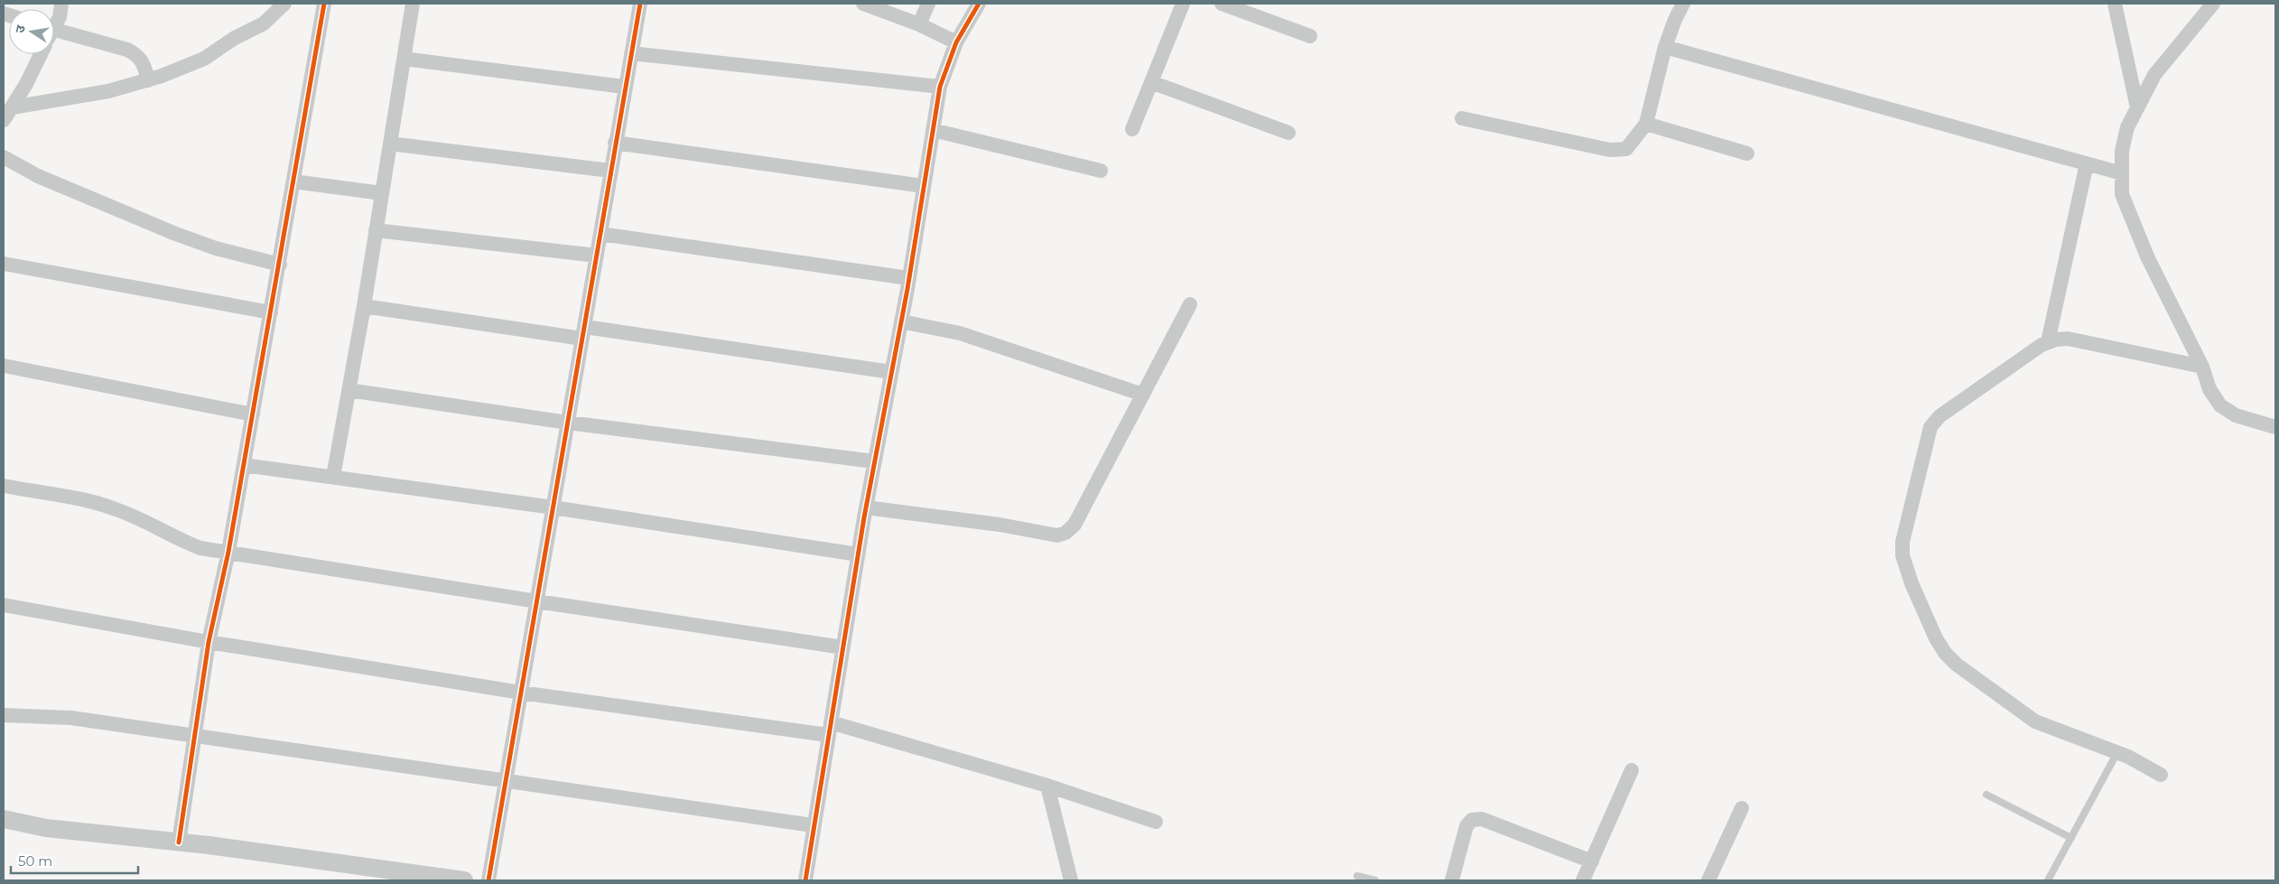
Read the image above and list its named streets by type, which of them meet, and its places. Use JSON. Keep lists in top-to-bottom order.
{
  "scale_bar": "50 m",
  "north": "left"
}
